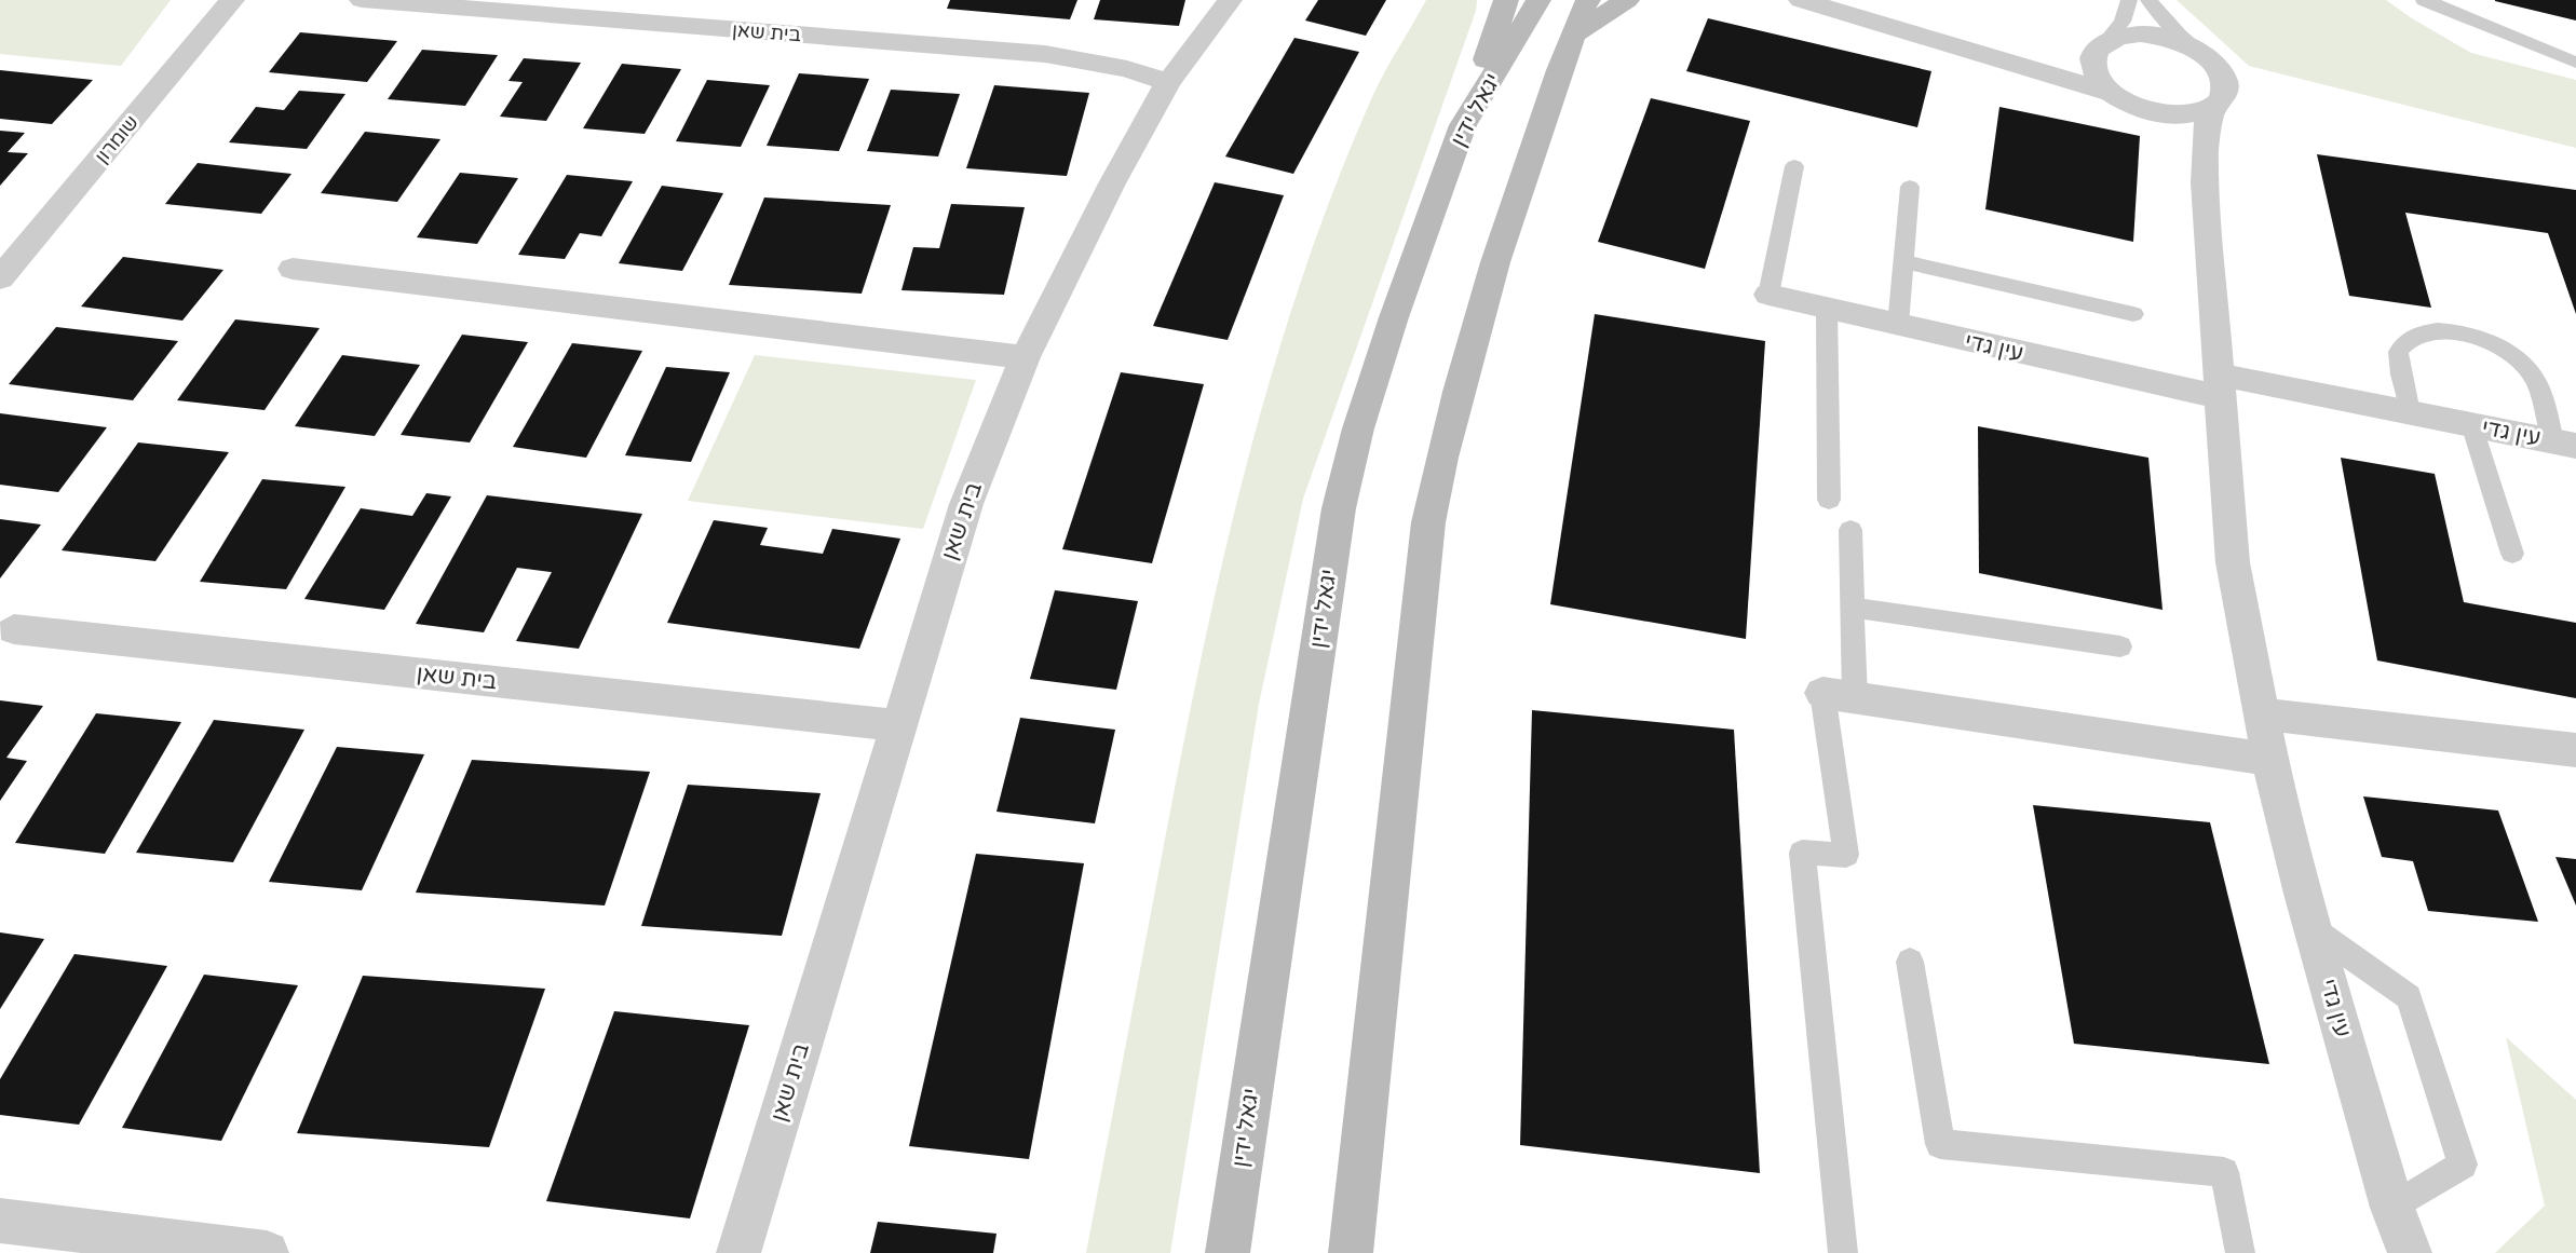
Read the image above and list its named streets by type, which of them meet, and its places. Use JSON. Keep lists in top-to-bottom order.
{
  "streets": {
    "main road": ["יגאל ידין"],
    "street": ["בית שאן", "שומרון", "עין גדי"]
  }
}
